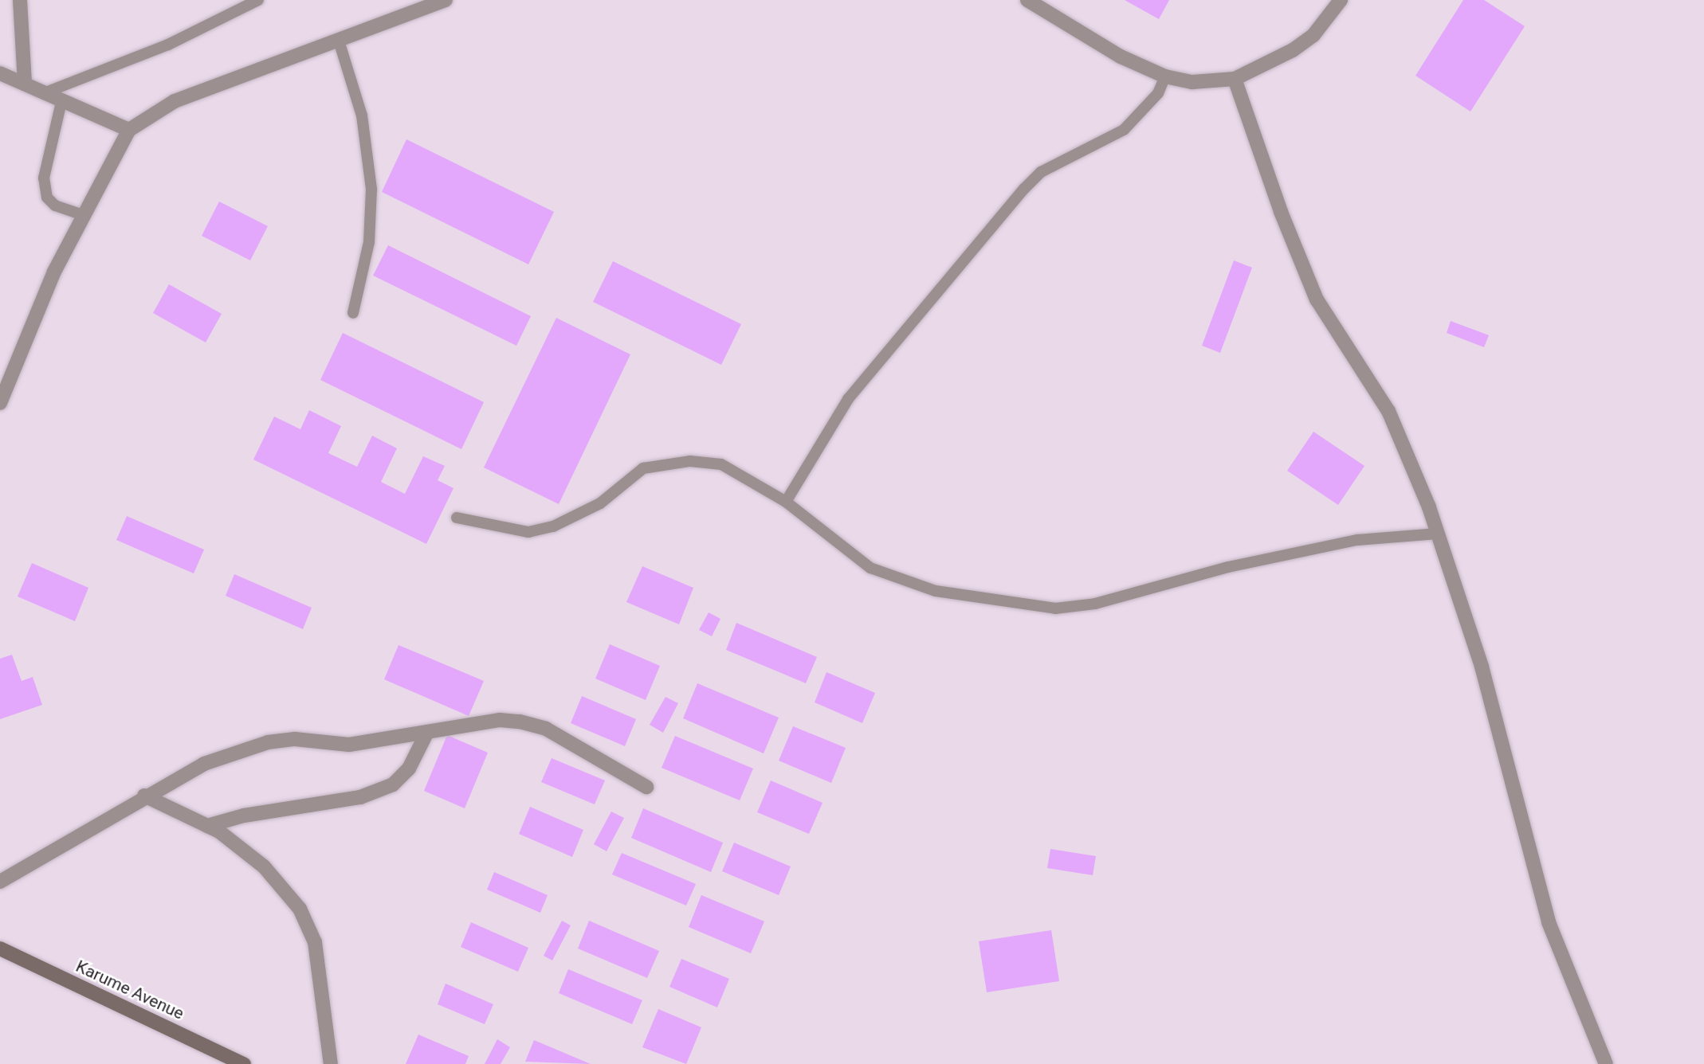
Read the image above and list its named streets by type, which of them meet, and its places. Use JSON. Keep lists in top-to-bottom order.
{
  "streets": {
    "street": ["Karume Avenue"]
  }
}
